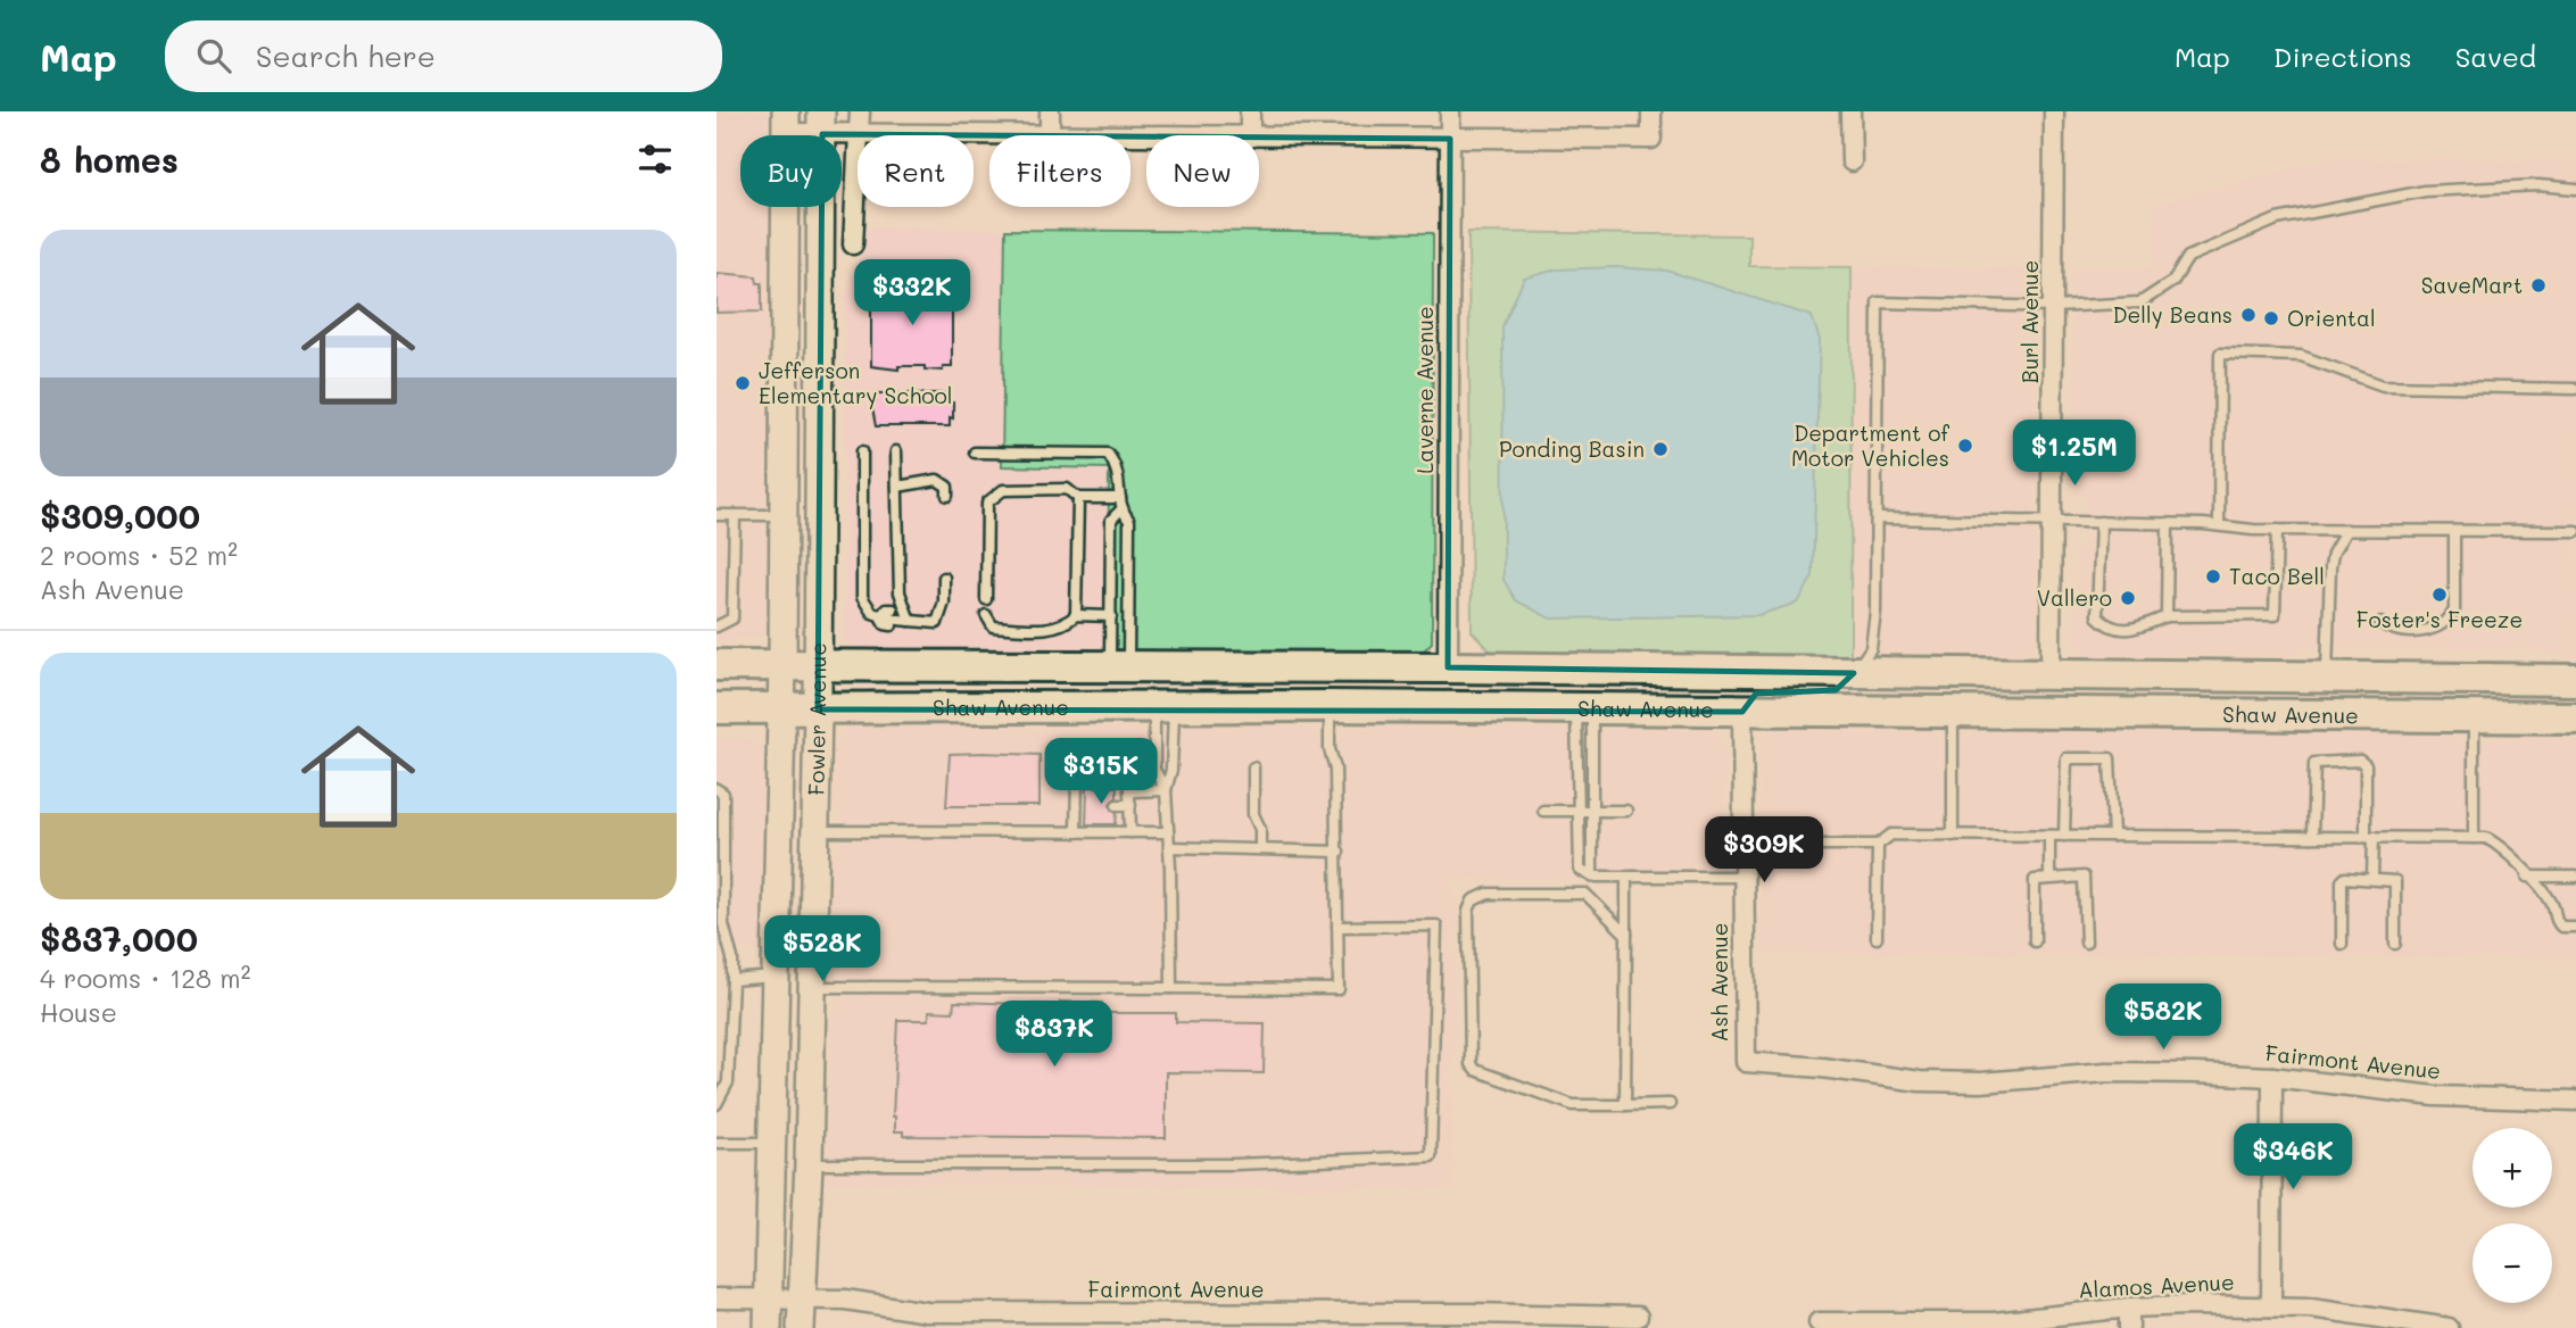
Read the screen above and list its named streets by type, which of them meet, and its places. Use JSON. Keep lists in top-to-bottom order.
{
  "streets": {
    "main road": ["Shaw Avenue", "Fowler Avenue"],
    "street": [
      "Burl Avenue",
      "Laverne Avenue",
      "Ash Avenue",
      "Fairmont Avenue",
      "Alamos Avenue"
    ]
  },
  "crossings": [
    ["Burl Avenue", "Shaw Avenue"],
    ["Laverne Avenue", "Shaw Avenue"],
    ["Shaw Avenue", "Fowler Avenue"],
    ["Shaw Avenue", "Ash Avenue"],
    ["Fowler Avenue", "Fairmont Avenue"],
    ["Ash Avenue", "Fairmont Avenue"]
  ],
  "places": [
    "SaveMart",
    "Delly Beans",
    "Oriental",
    "Jefferson Elementary School",
    "Department of Motor Vehicles",
    "Ponding Basin",
    "Taco Bell",
    "Foster's Freeze",
    "Vallero"
  ],
  "page": {
    "header": "Map",
    "search": "Search here",
    "nav": ["Map", "Directions", "Saved"],
    "heading": "8 homes",
    "chip": [
      "Buy",
      "Rent",
      "Filters",
      "New"
    ],
    "list": [
      {
        "name": "$309,000",
        "note": "2 rooms · 52 m² · Ash Avenue"
      },
      {
        "name": "$837,000",
        "note": "4 rooms · 128 m² · House"
      }
    ],
    "price": [
      "$332K",
      "$1.25M",
      "$315K",
      "$309K",
      "$528K",
      "$582K",
      "$837K",
      "$346K"
    ],
    "map_buttons": ["+", "−"]
  }
}
